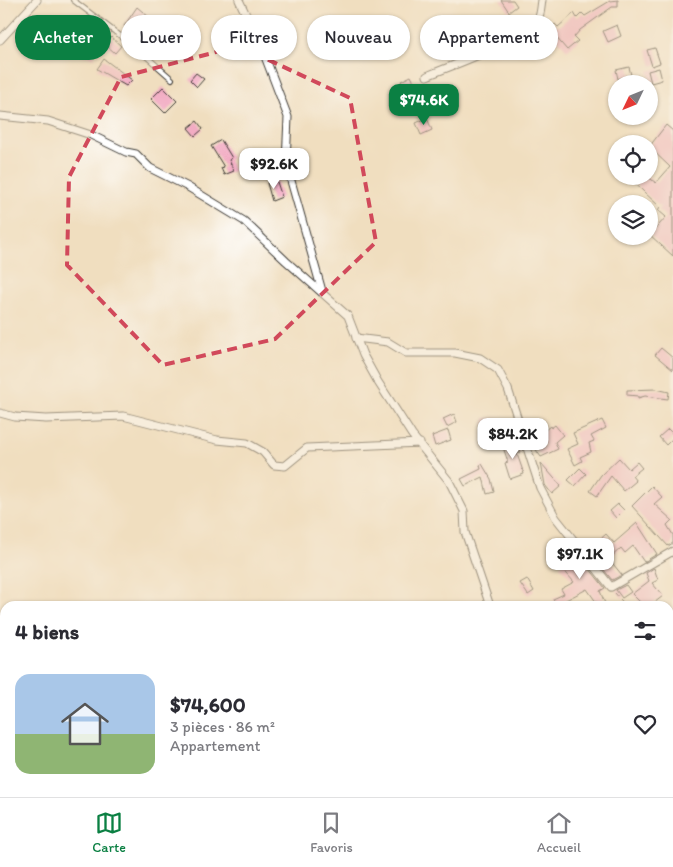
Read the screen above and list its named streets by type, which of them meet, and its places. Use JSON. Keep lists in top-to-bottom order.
{
  "north": "bottom left",
  "page": {
    "chip": [
      "Acheter",
      "Louer",
      "Filtres",
      "Nouveau",
      "Appartement"
    ],
    "price": [
      "$74.6K",
      "$92.6K",
      "$84.2K",
      "$97.1K"
    ],
    "heading": "4 biens",
    "list": [
      {
        "name": "$74,600",
        "note": "3 pièces · 86 m² · Appartement"
      }
    ],
    "tabs": ["Carte", "Favoris", "Accueil"]
  }
}
